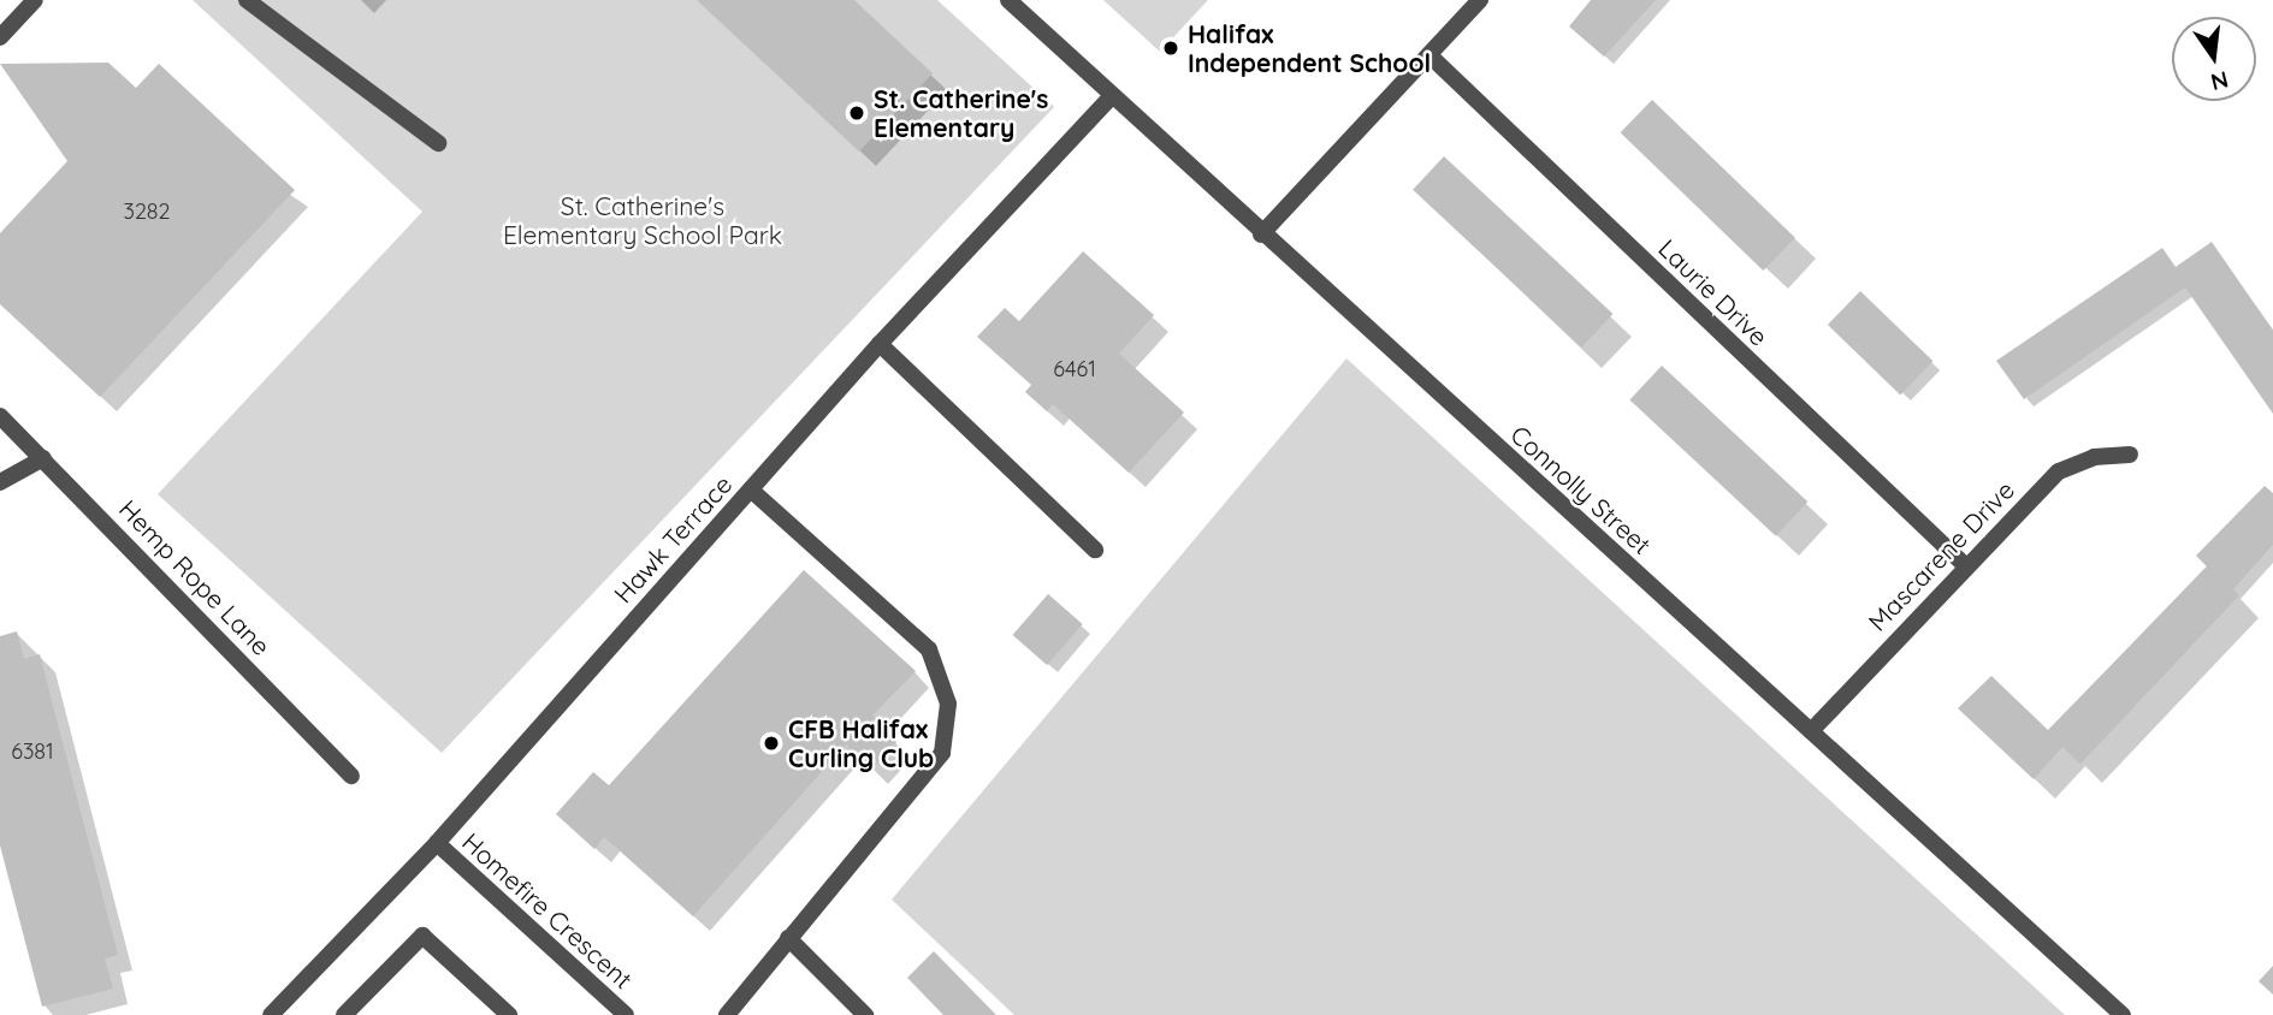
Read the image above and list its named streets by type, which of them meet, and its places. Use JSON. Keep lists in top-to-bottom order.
{
  "streets": {
    "street": [
      "Laurie Drive",
      "Connolly Street",
      "Hawk Terrace",
      "Mascarene Drive",
      "Hemp Rope Lane",
      "Homefire Crescent"
    ]
  },
  "crossings": [
    ["Laurie Drive", "Mascarene Drive"],
    ["Connolly Street", "Hawk Terrace"],
    ["Connolly Street", "Mascarene Drive"],
    ["Hawk Terrace", "Homefire Crescent"]
  ],
  "parks": ["St. Catherine's Elementary School Park"],
  "places": ["Halifax Independent School", "St. Catherine's Elementary", "CFB Halifax Curling Club"],
  "house_numbers": ["3282", "6461", "6381"],
  "north": "bottom"
}
